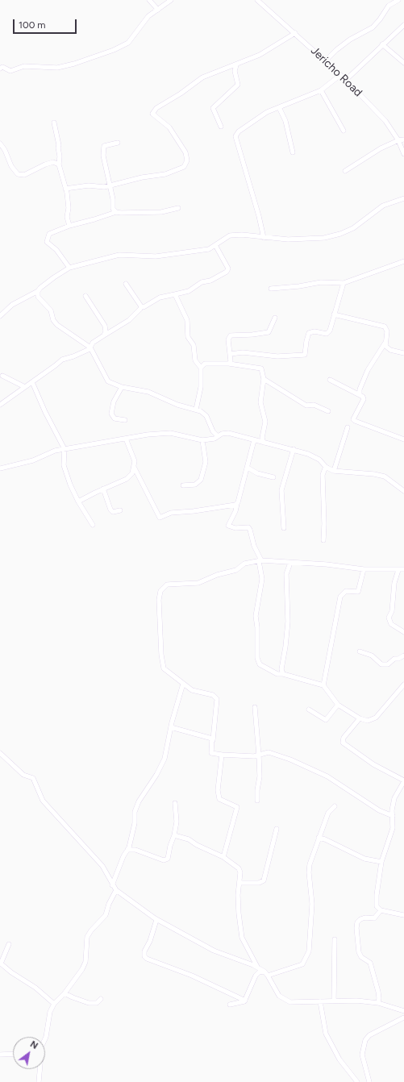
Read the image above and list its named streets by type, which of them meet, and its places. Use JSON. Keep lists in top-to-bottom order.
{
  "streets": {
    "street": ["Jericho Road"]
  },
  "scale_bar": "100 m",
  "north": "top right"
}
